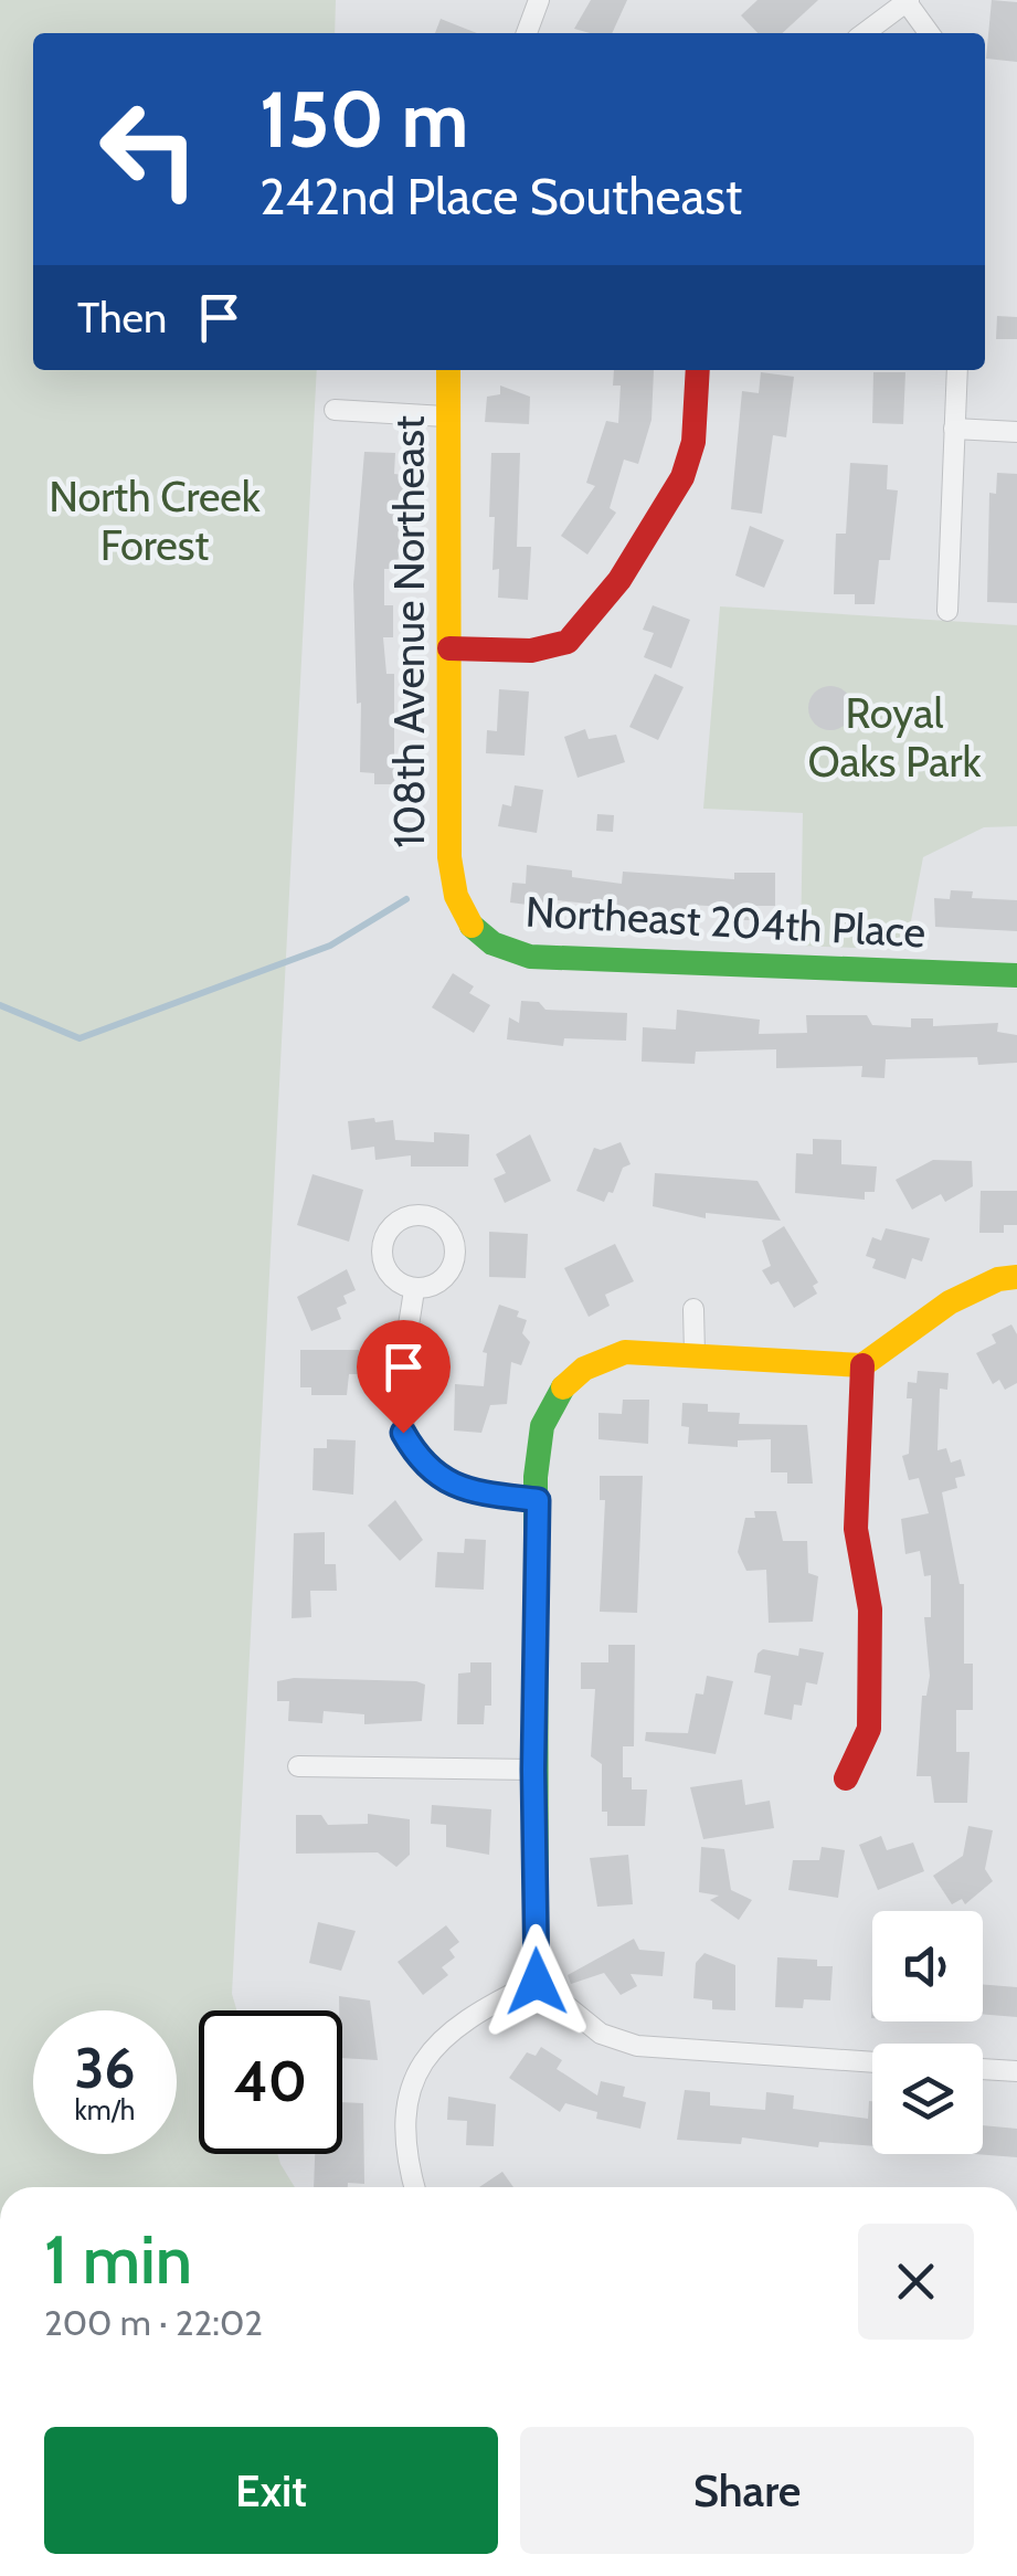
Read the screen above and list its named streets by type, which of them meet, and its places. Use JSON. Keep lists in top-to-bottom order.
{
  "streets": {
    "street": ["108th Avenue Northeast", "Northeast 204th Place"]
  },
  "crossings": [
    ["108th Avenue Northeast", "Northeast 204th Place"]
  ],
  "parks": ["North Creek Forest", "Royal Oaks Park"],
  "page": {
    "turn": ["150 m", "242nd Place Southeast"],
    "then": "Then",
    "speed": "36 km/h",
    "limit": "40",
    "heading": ["1 min", "200 m · 22:02"],
    "buttons": ["Exit", "Share"]
  }
}
